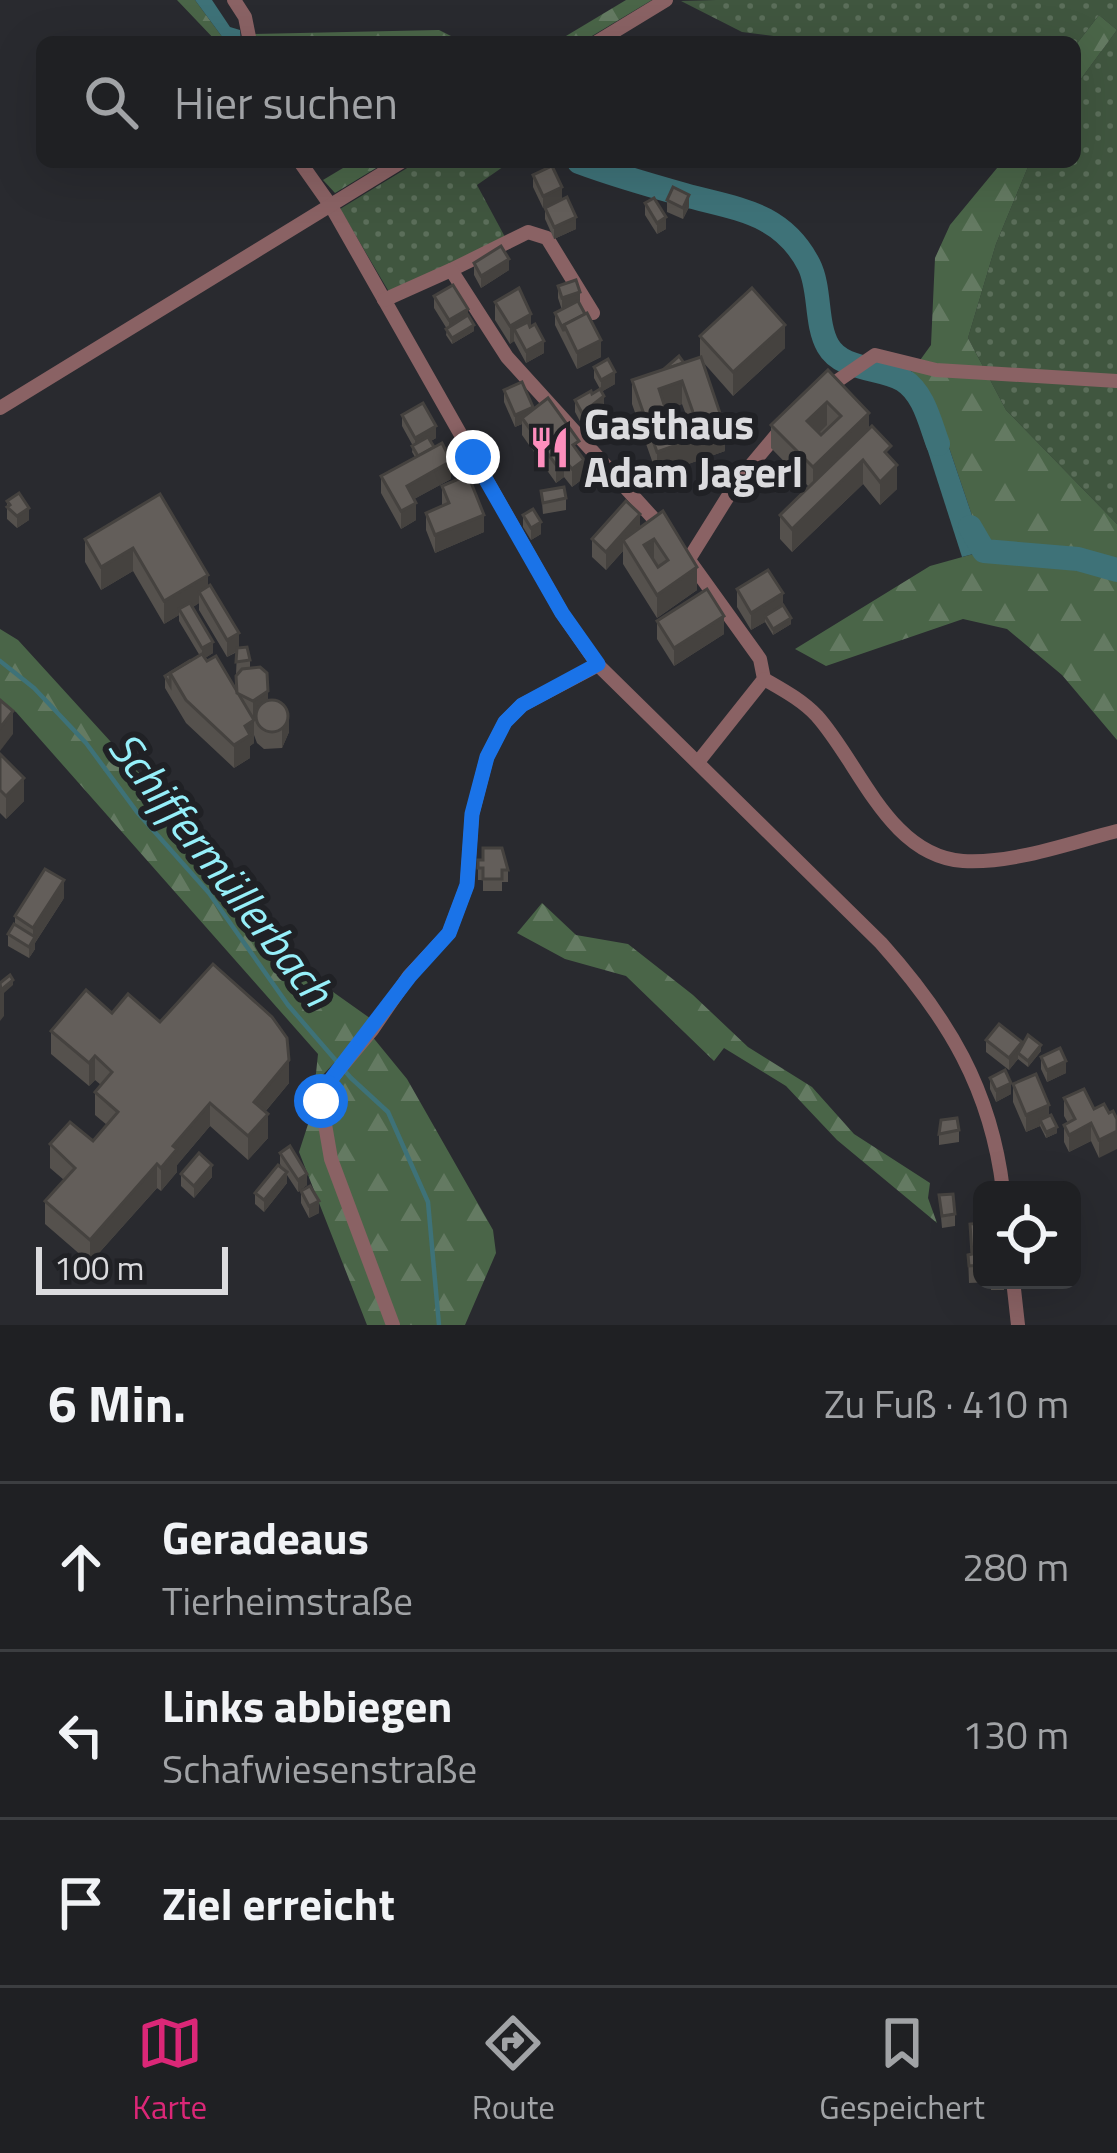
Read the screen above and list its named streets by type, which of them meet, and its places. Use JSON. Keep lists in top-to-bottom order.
{
  "water": ["Schiffermüllerbach"],
  "places": {
    "restaurant": ["Gasthaus Adam Jagerl"]
  },
  "scale_bar": "100 m",
  "page": {
    "search": "Hier suchen",
    "scale": "100 m",
    "heading": ["6 Min.", "Zu Fuß · 410 m"],
    "list": [
      ["Geradeaus", "Tierheimstraße", "280 m"],
      ["Links abbiegen", "Schafwiesenstraße", "130 m"],
      "Ziel erreicht"
    ],
    "nav": ["Karte", "Route", "Gespeichert"]
  }
}
